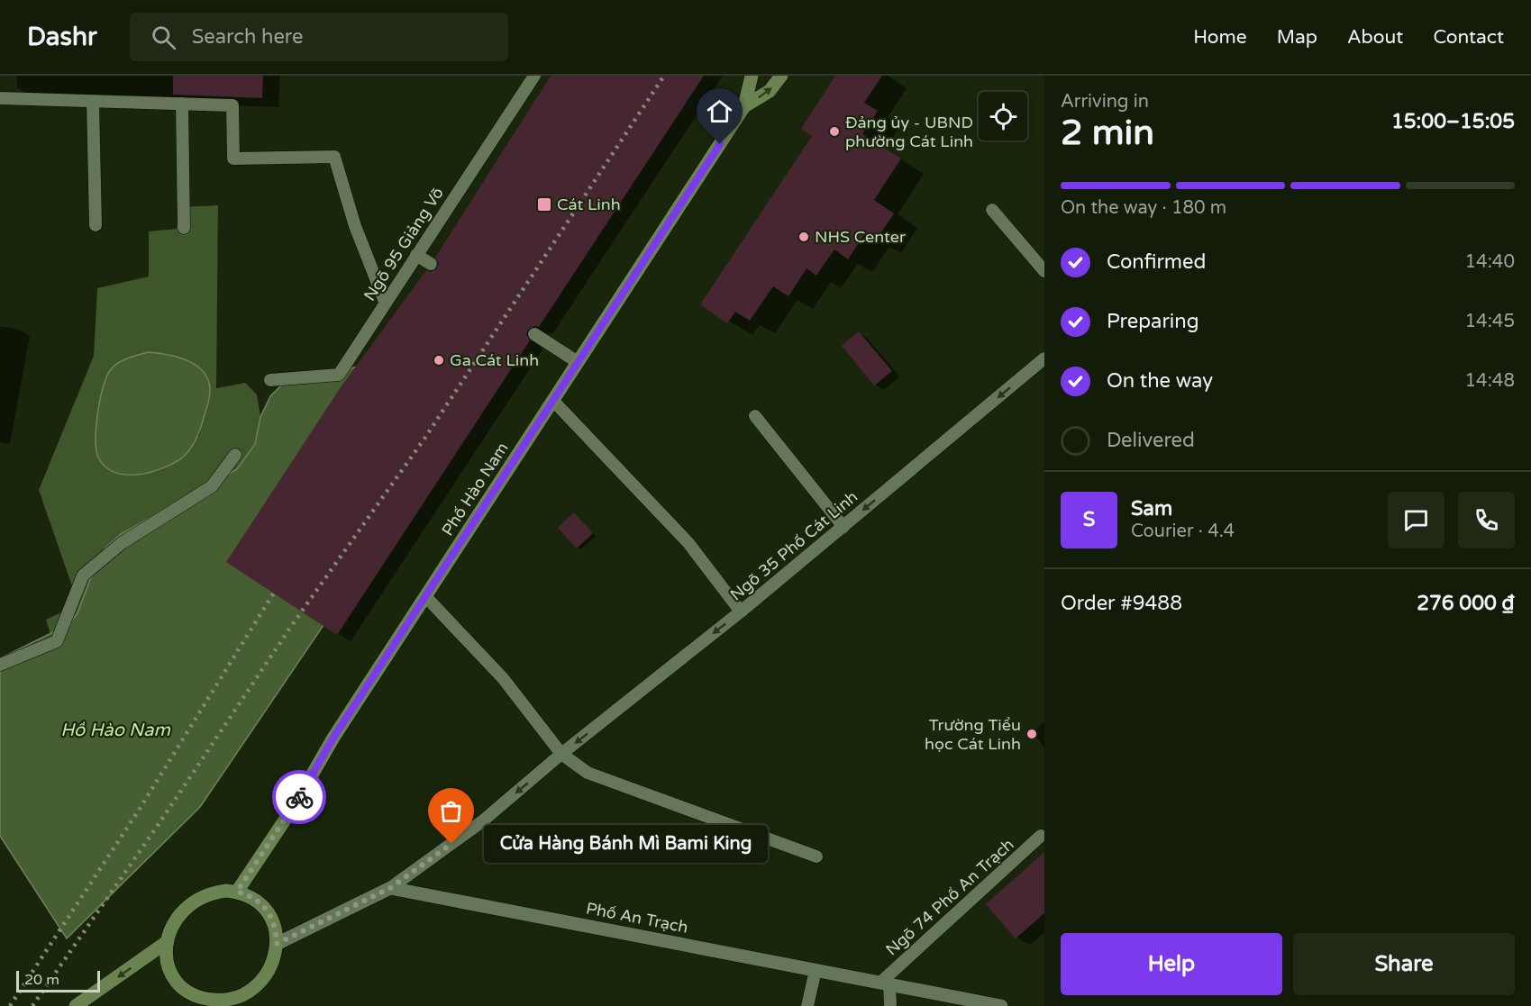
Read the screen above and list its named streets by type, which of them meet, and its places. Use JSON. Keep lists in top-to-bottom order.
{
  "streets": {
    "main road": ["Phố Hào Nam"],
    "street": ["Phố An Trạch"],
    "lane": ["Ngõ 95 Giảng Võ", "Ngõ 35 Phố Cát Linh", "Ngõ 74 Phố An Trạch"]
  },
  "crossings": [
    ["Ngõ 35 Phố Cát Linh", "Phố An Trạch"],
    ["Ngõ 74 Phố An Trạch", "Phố An Trạch"]
  ],
  "one_way": ["Ngõ 35 Phố Cát Linh"],
  "water": ["Hồ Hào Nam"],
  "places": {
    "other": [
      "Đảng ủy - UBND phường Cát Linh",
      "NHS Center",
      "Ga Cát Linh",
      "Trường Tiểu học Cát Linh",
      "Cửa Hàng Bánh Mì Bami King"
    ],
    "transit": ["Cát Linh"]
  },
  "scale_bar": "20 m",
  "page": {
    "header": "Dashr",
    "search": "Search here",
    "nav": [
      "Home",
      "Map",
      "About",
      "Contact"
    ],
    "heading": ["2 min", "Arriving in", "15:00–15:05"],
    "panel": [
      "Sam",
      "Courier · 4.4",
      "Order #9488",
      "276 000 ₫"
    ],
    "bar": "On the way · 180 m",
    "list": [
      ["Confirmed", "14:40"],
      ["Preparing", "14:45"],
      ["On the way", "14:48"],
      "Delivered"
    ],
    "round": "S",
    "bubble": "Cửa Hàng Bánh Mì Bami King",
    "buttons": ["Help", "Share"],
    "scale": "20 m"
  }
}
